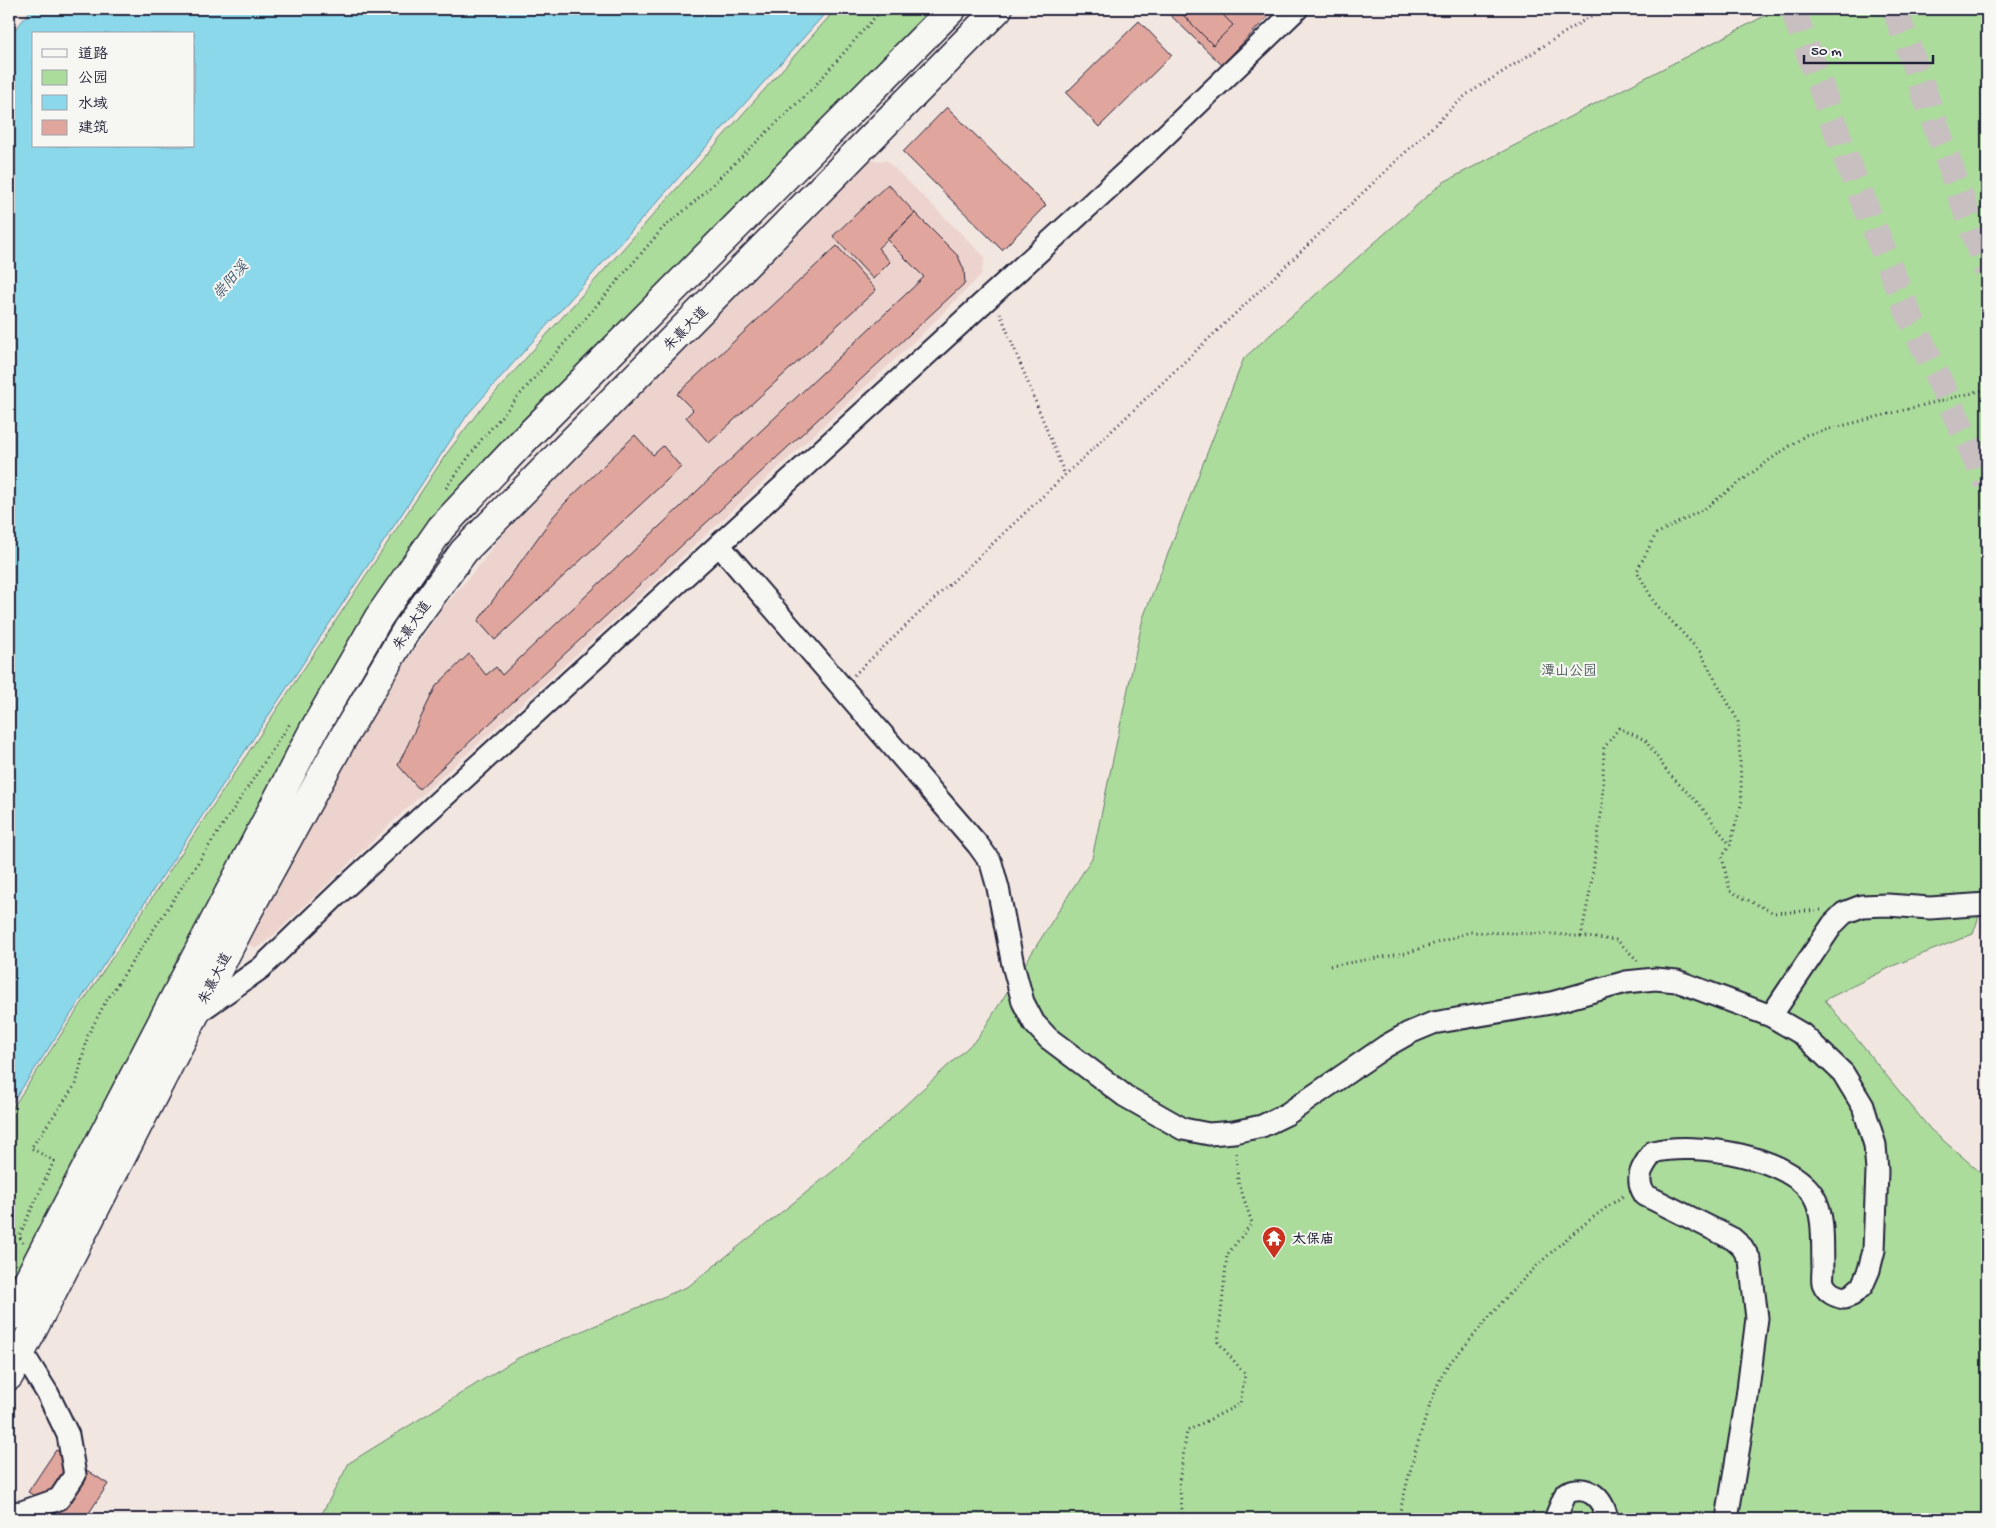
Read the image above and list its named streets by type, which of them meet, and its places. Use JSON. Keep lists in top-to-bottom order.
{
  "streets": {
    "highway": ["朱熹大道"]
  },
  "water": ["崇阳溪"],
  "parks": ["潭山公园"],
  "places": {
    "temple": ["太保庙"]
  },
  "legend": [
    "道路",
    "公园",
    "水域",
    "建筑"
  ],
  "scale_bar": "50 m"
}
